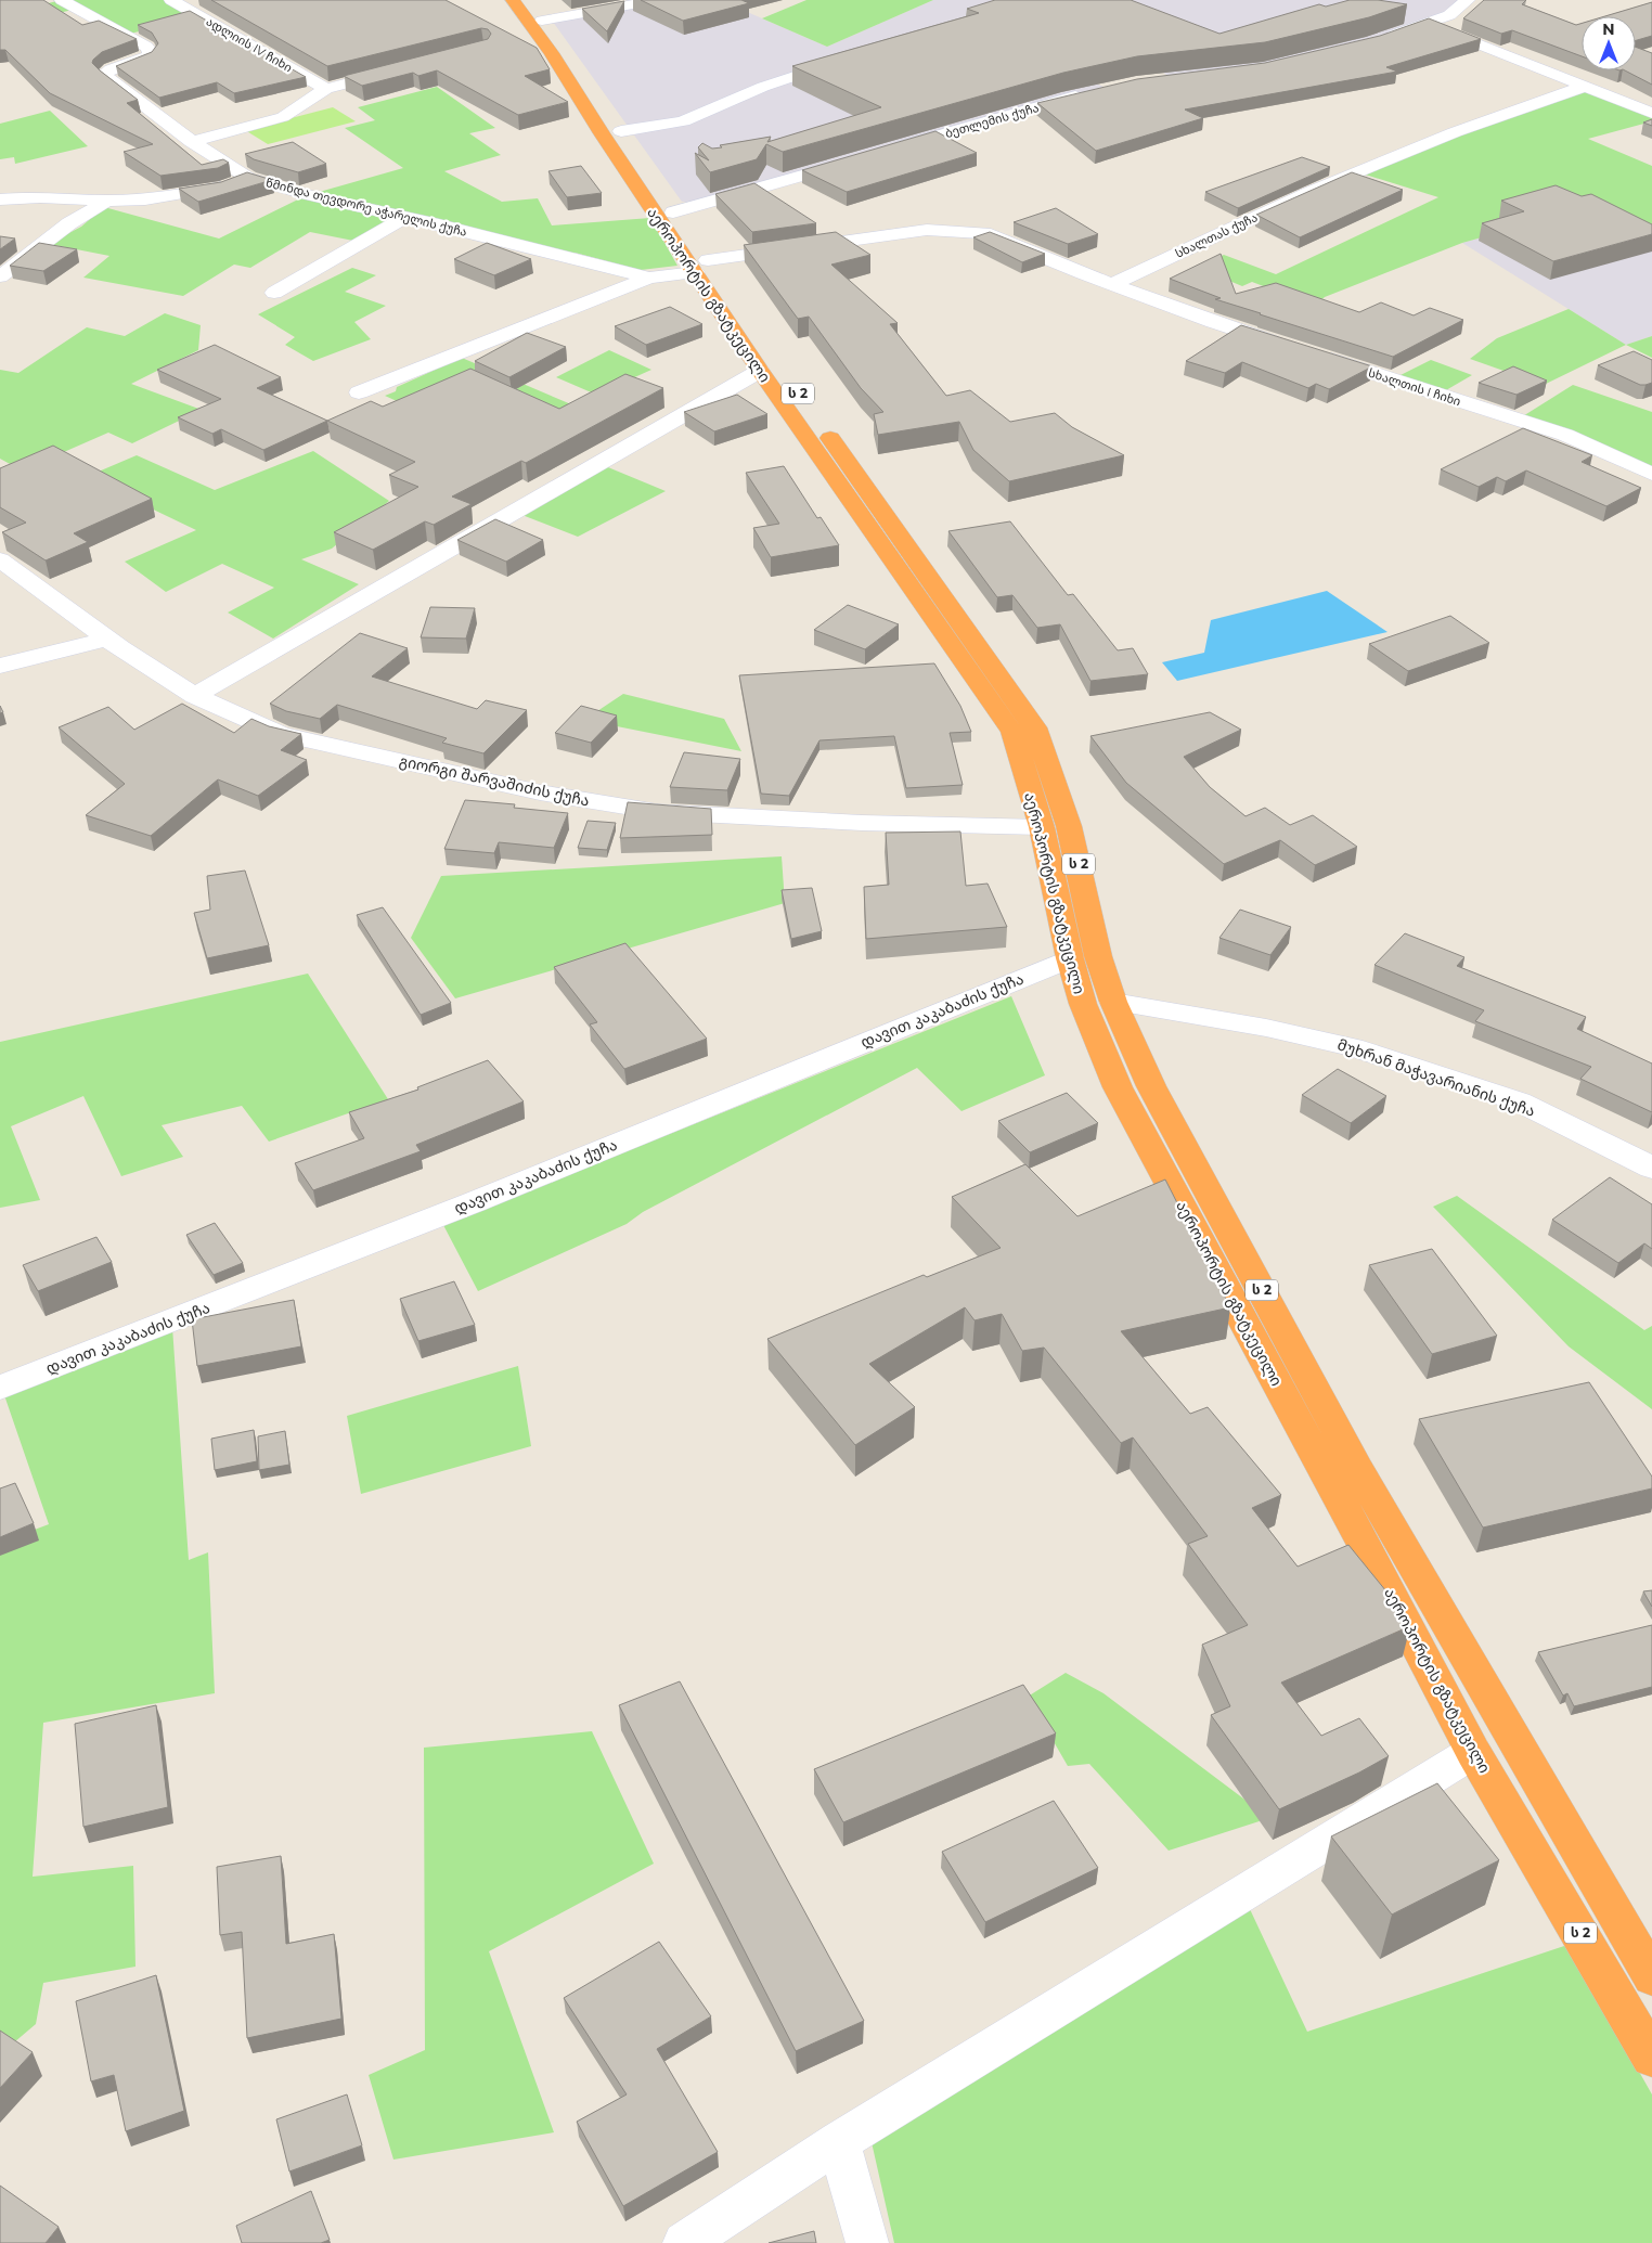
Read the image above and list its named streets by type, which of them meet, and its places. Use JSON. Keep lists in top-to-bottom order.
{
  "streets": {
    "highway": ["აეროპორტის გზატკეცილი", "ს 2"],
    "street": [
      "ადლიის IV ჩიხი",
      "ბეთლემის ქუჩა",
      "წმინდა თევდორე აჭარელის ქუჩა",
      "სხალთას ქუჩა",
      "სხალთის I ჩიხი",
      "გიორგი შარვაშიძის ქუჩა",
      "დავით კაკაბაძის ქუჩა",
      "მუხრან მაჭავარიანის ქუჩა"
    ]
  },
  "crossings": [
    ["წმინდა თევდორე აჭარელის ქუჩა", "აეროპორტის გზატკეცილი"],
    ["აეროპორტის გზატკეცილი", "გიორგი შარვაშიძის ქუჩა"],
    ["აეროპორტის გზატკეცილი", "დავით კაკაბაძის ქუჩა"],
    ["აეროპორტის გზატკეცილი", "მუხრან მაჭავარიანის ქუჩა"]
  ],
  "north": "top"
}
